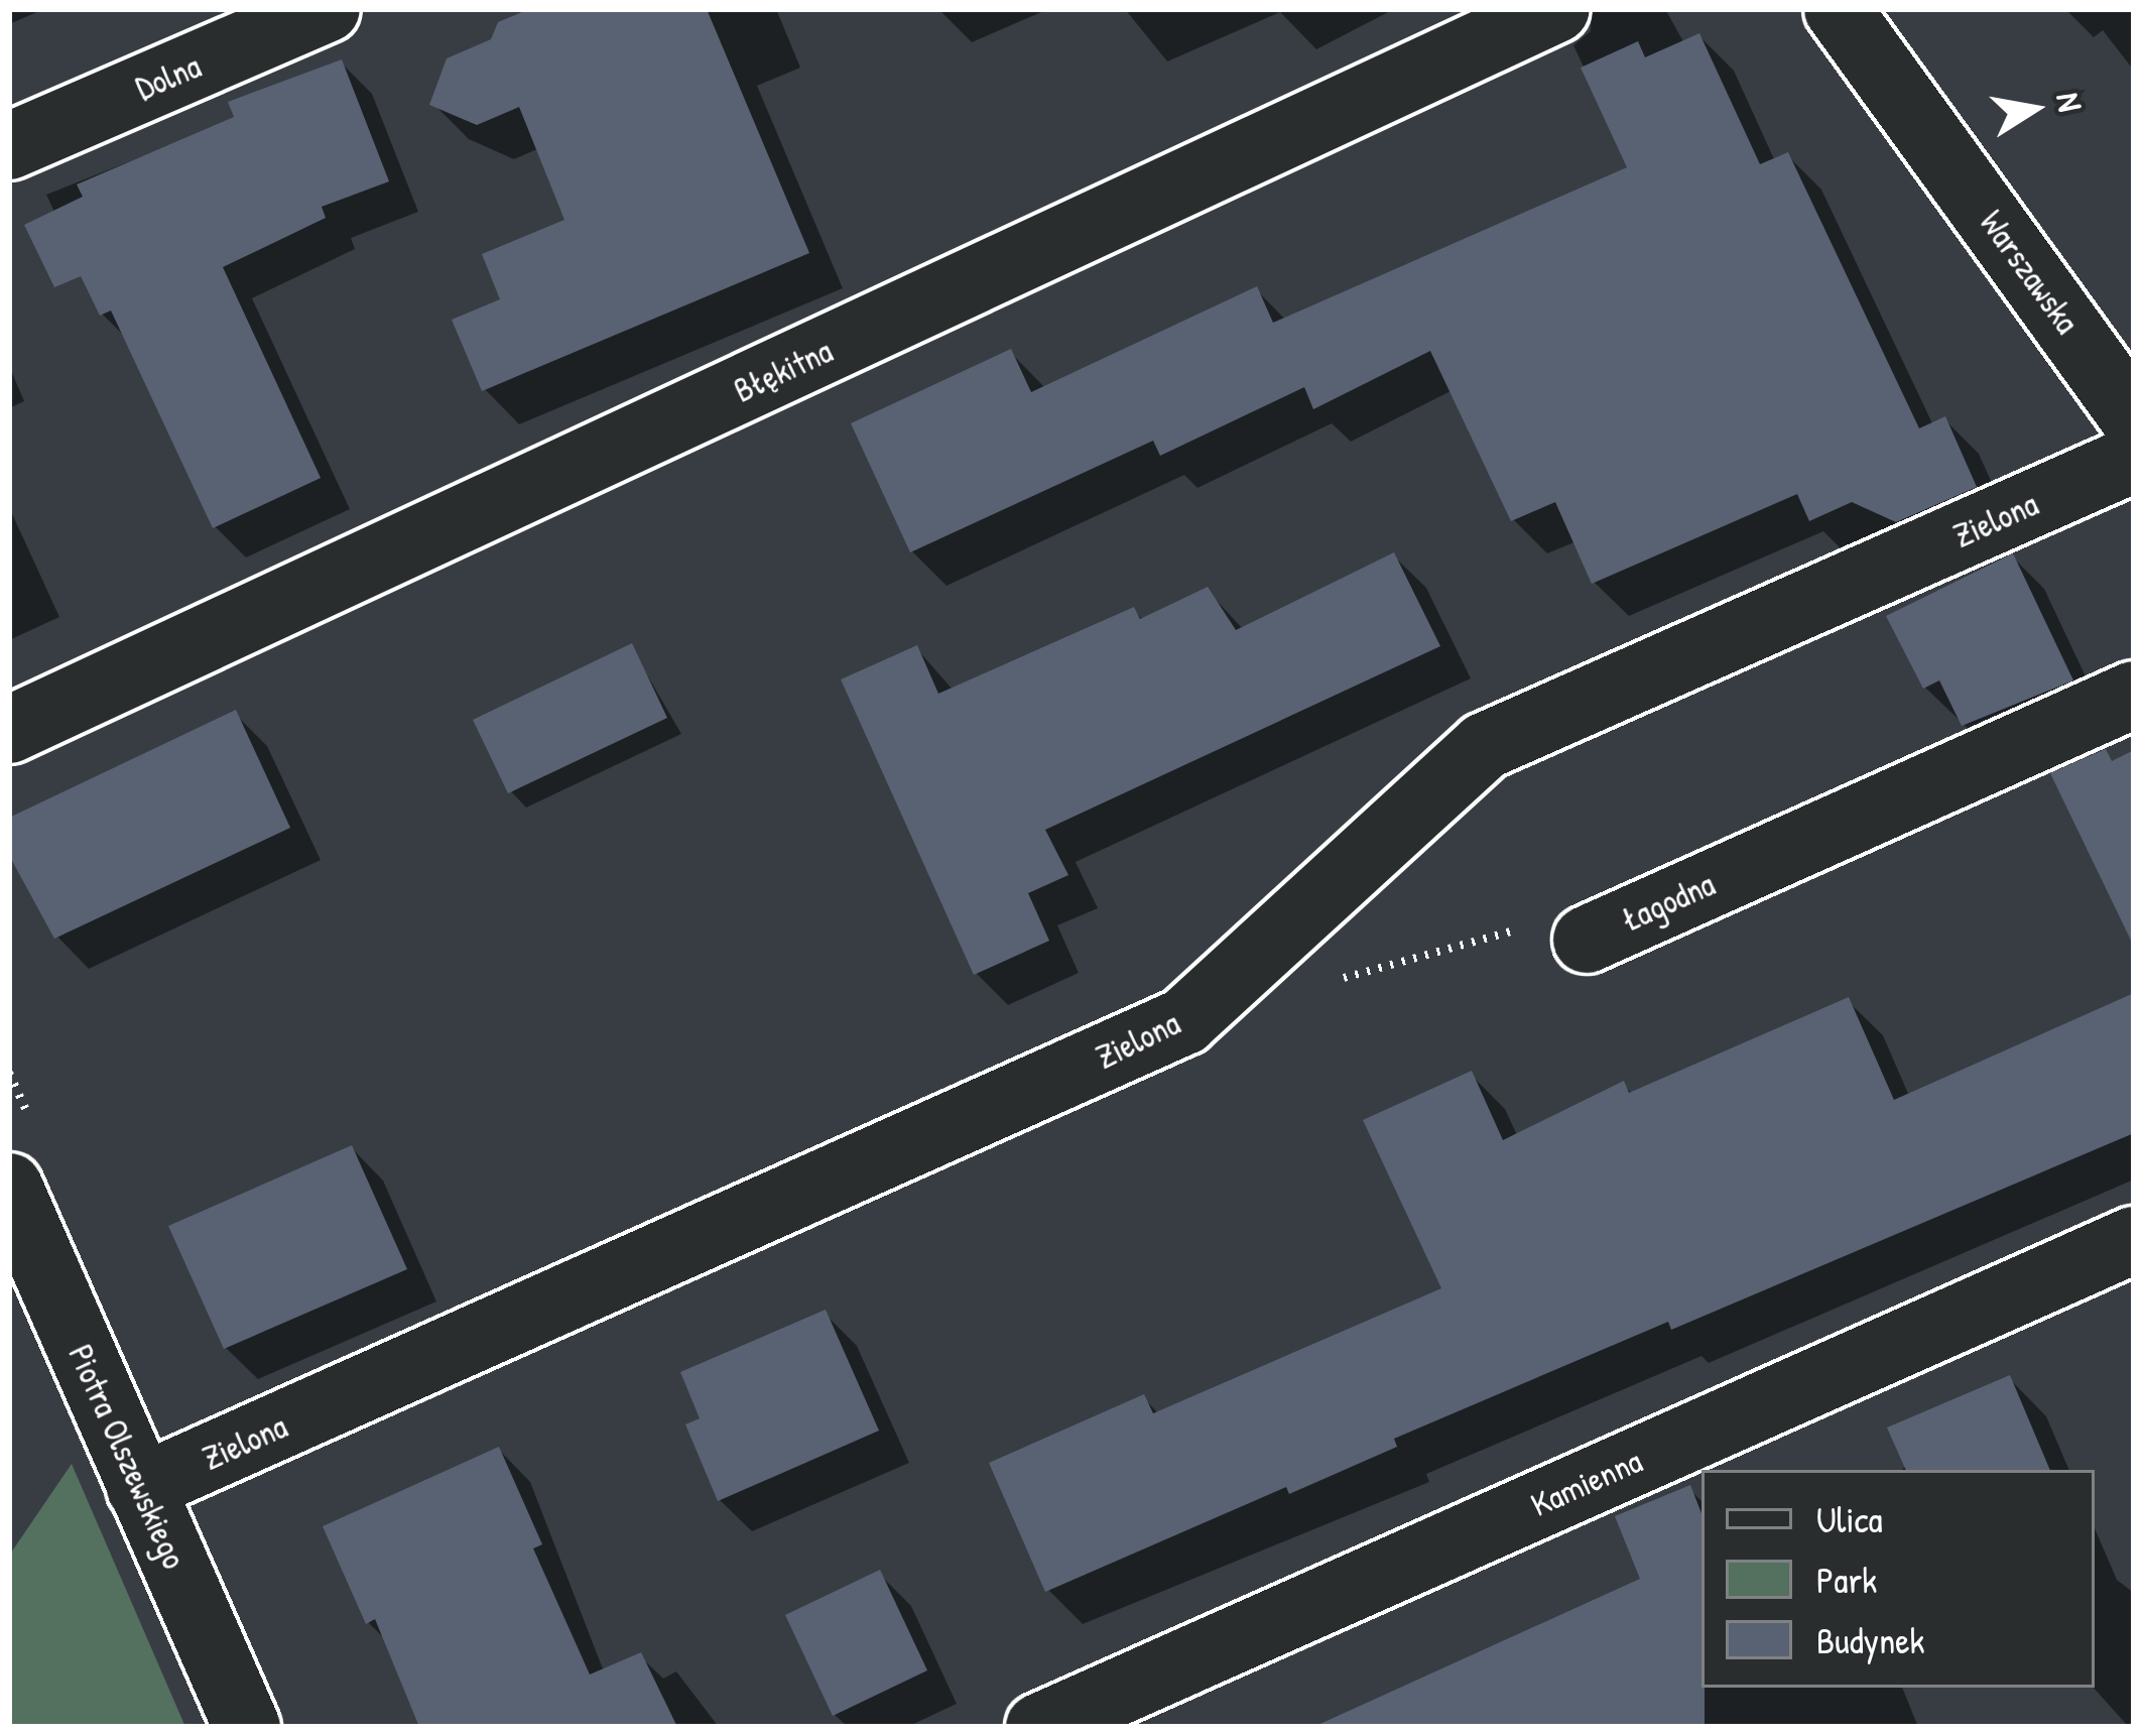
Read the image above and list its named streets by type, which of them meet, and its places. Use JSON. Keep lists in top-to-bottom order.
{
  "streets": {
    "street": [
      "Dolna",
      "Warszawska",
      "Błękitna",
      "Zielona",
      "Łagodna",
      "Piotra Olszewskiego",
      "Kamienna"
    ]
  },
  "crossings": [
    ["Zielona", "Piotra Olszewskiego"]
  ],
  "legend": ["Ulica", "Park", "Budynek"],
  "north": "right"
}
